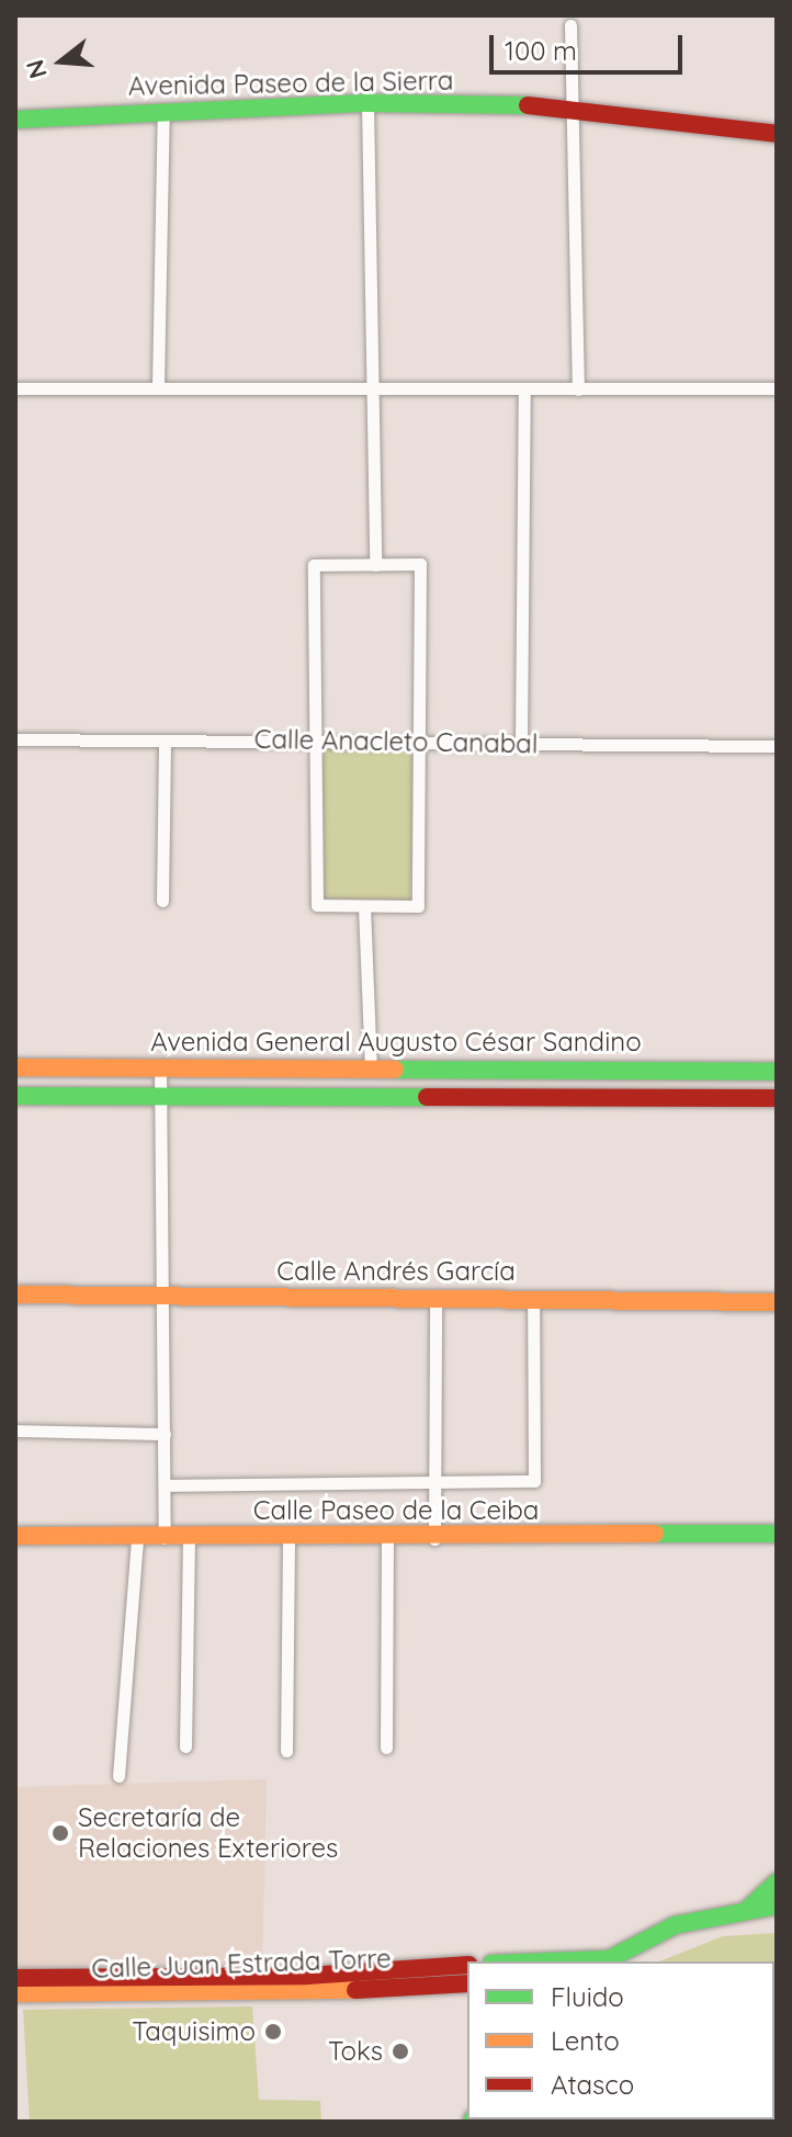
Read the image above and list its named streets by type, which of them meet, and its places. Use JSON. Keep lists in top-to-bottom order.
{
  "streets": {
    "street": [
      "Avenida Paseo de la Sierra",
      "Calle Anacleto Canabal",
      "Avenida General Augusto César Sandino",
      "Calle Andrés García",
      "Calle Paseo de la Ceiba",
      "Calle Juan Estrada Torre"
    ]
  },
  "places": ["Secretaría de Relaciones Exteriores", "Taquisimo", "Toks"],
  "legend": ["Fluido", "Lento", "Atasco"],
  "scale_bar": "100 m",
  "north": "left"
}
